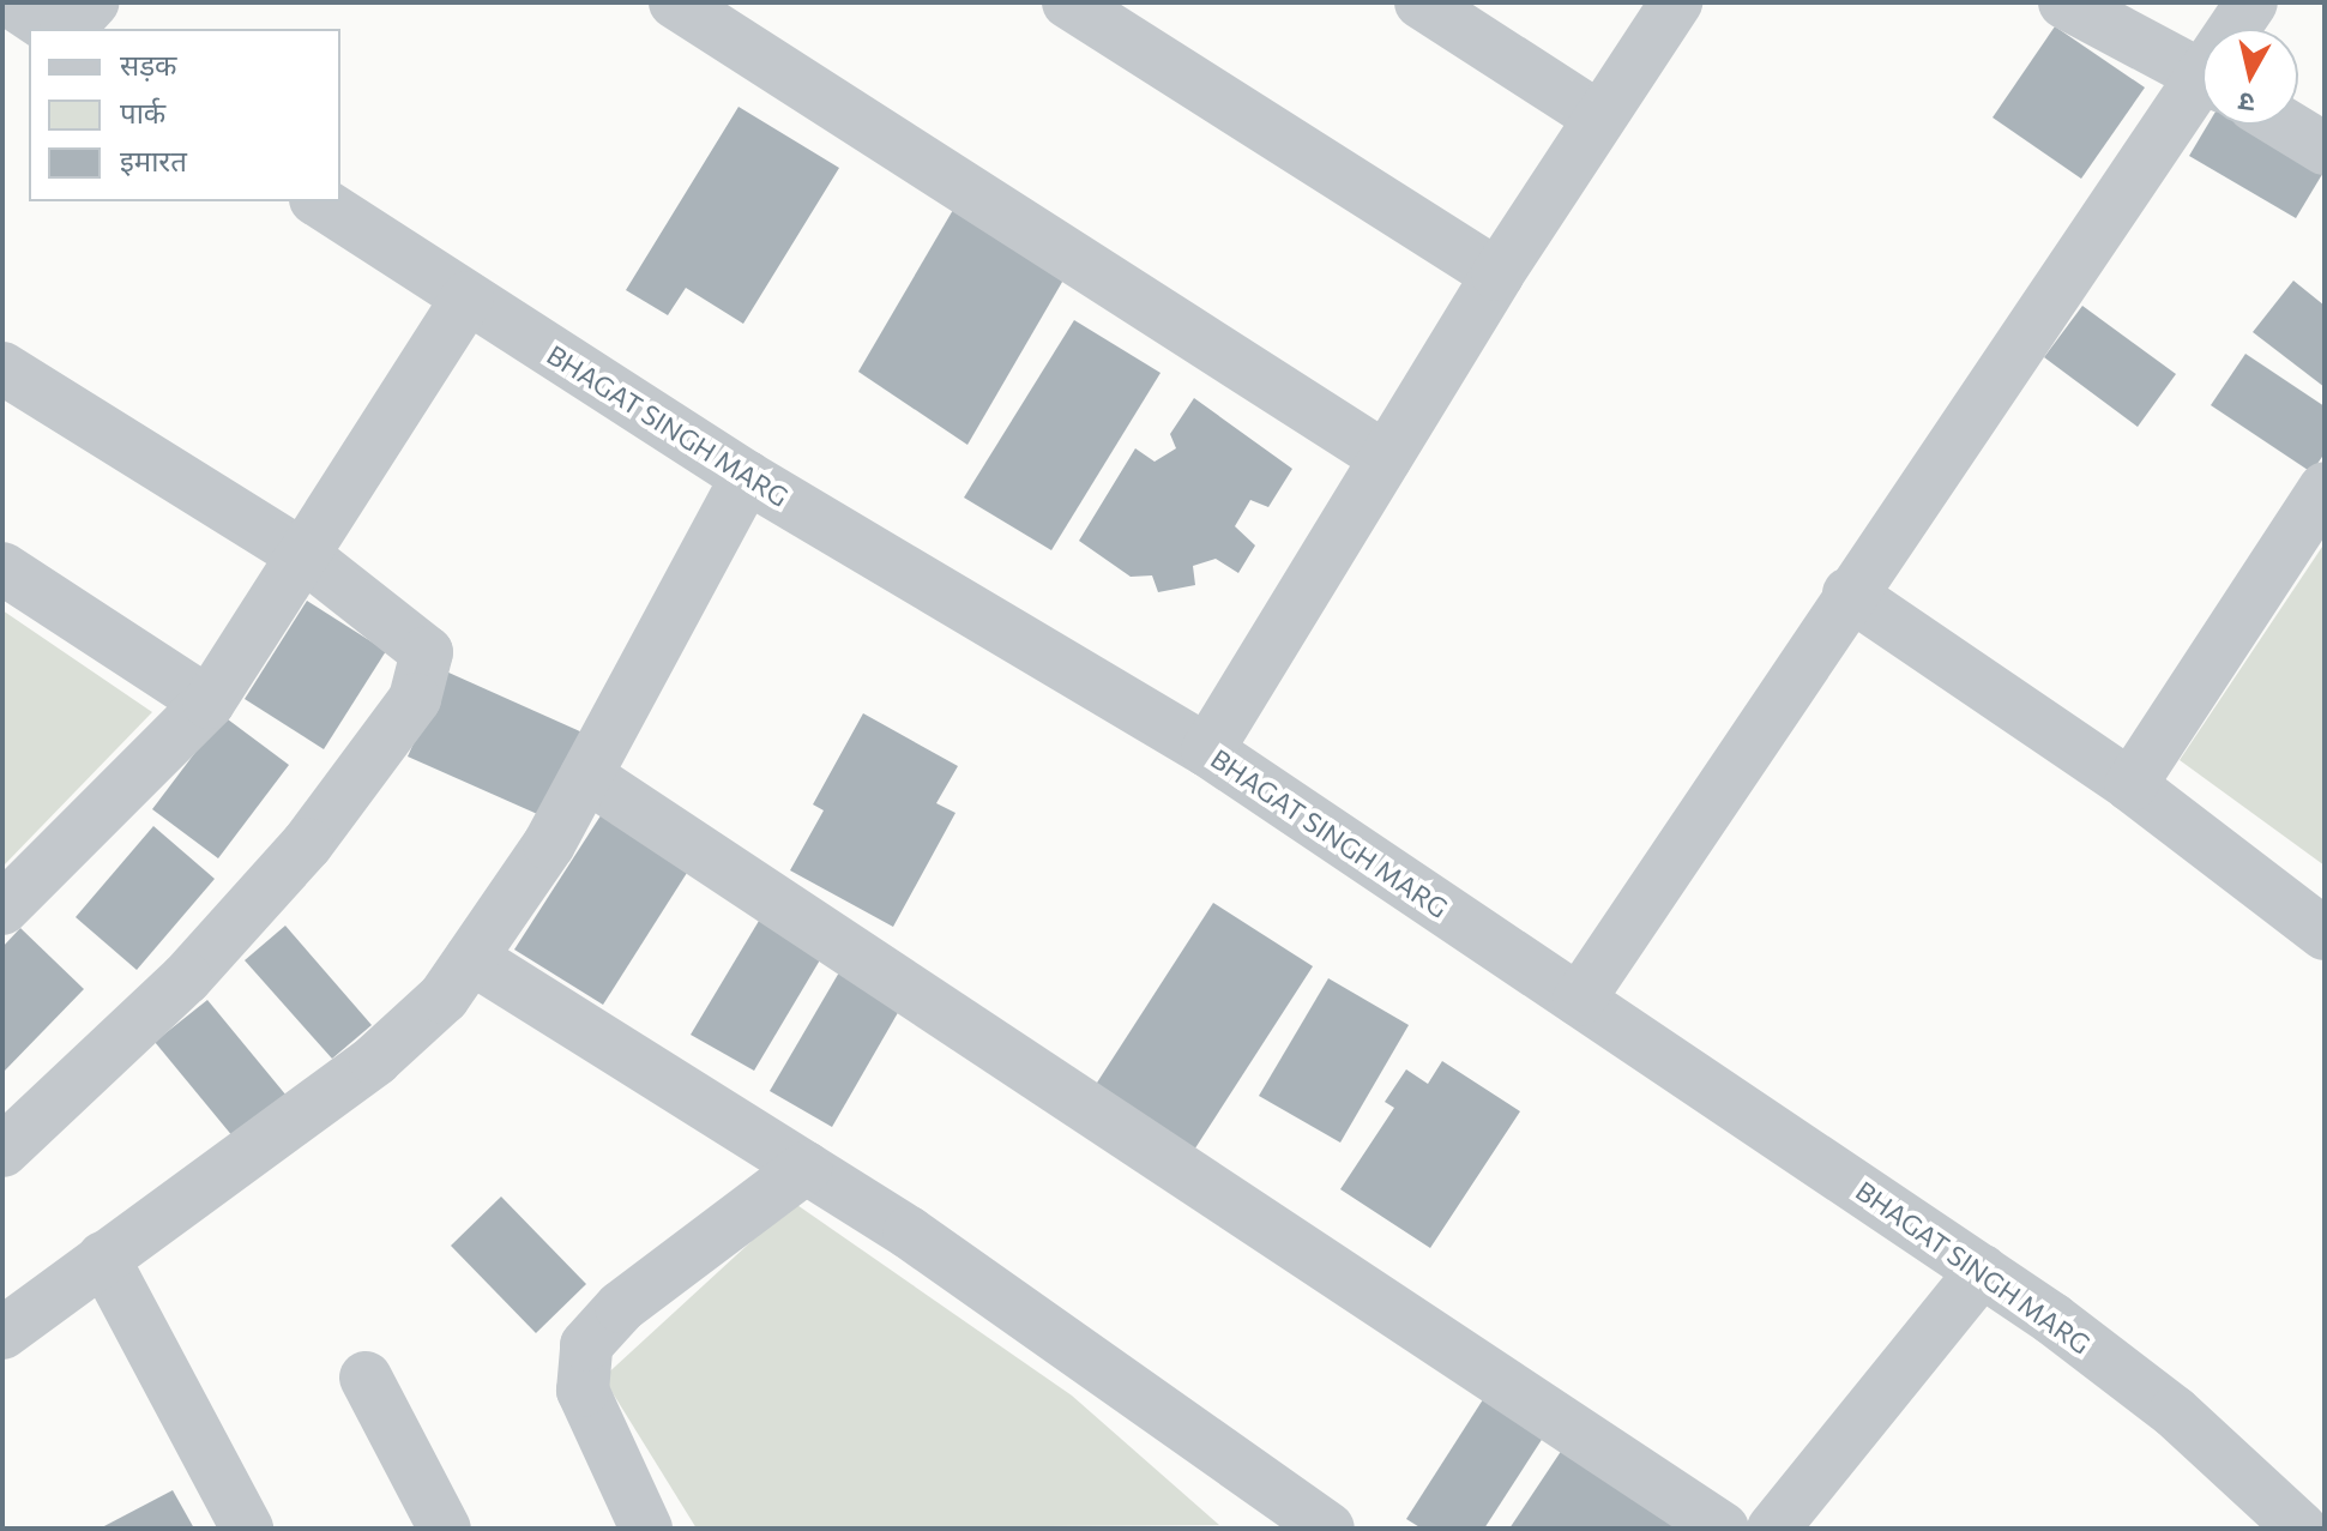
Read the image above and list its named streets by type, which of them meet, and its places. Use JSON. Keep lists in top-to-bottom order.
{
  "streets": {
    "street": ["BHAGAT SINGH MARG"]
  },
  "legend": ["सड़क", "पार्क", "इमारत"],
  "north": "bottom"
}
